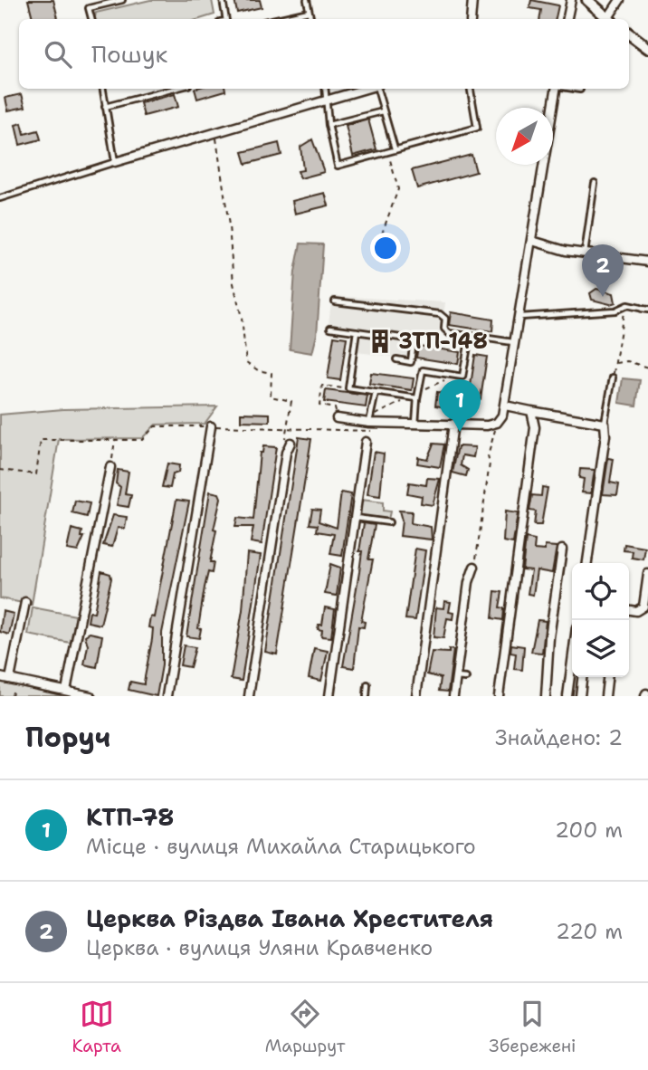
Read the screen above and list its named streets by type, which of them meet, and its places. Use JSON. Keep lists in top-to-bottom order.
{
  "places": {
    "building": ["ЗТП-148"]
  },
  "north": "bottom left",
  "page": {
    "search": "Пошук",
    "pins": ["2", "1"],
    "heading": ["Поруч", "Знайдено: 2"],
    "list": [
      {
        "mark": "1",
        "name": "КТП-78",
        "note": "Місце · вулиця Михайла Старицького",
        "value": "200 m"
      },
      {
        "mark": "2",
        "name": "Церква Різдва Івана Хрестителя",
        "note": "Церква · вулиця Уляни Кравченко",
        "value": "220 m"
      }
    ],
    "nav": ["Карта", "Маршрут", "Збережені"]
  }
}
